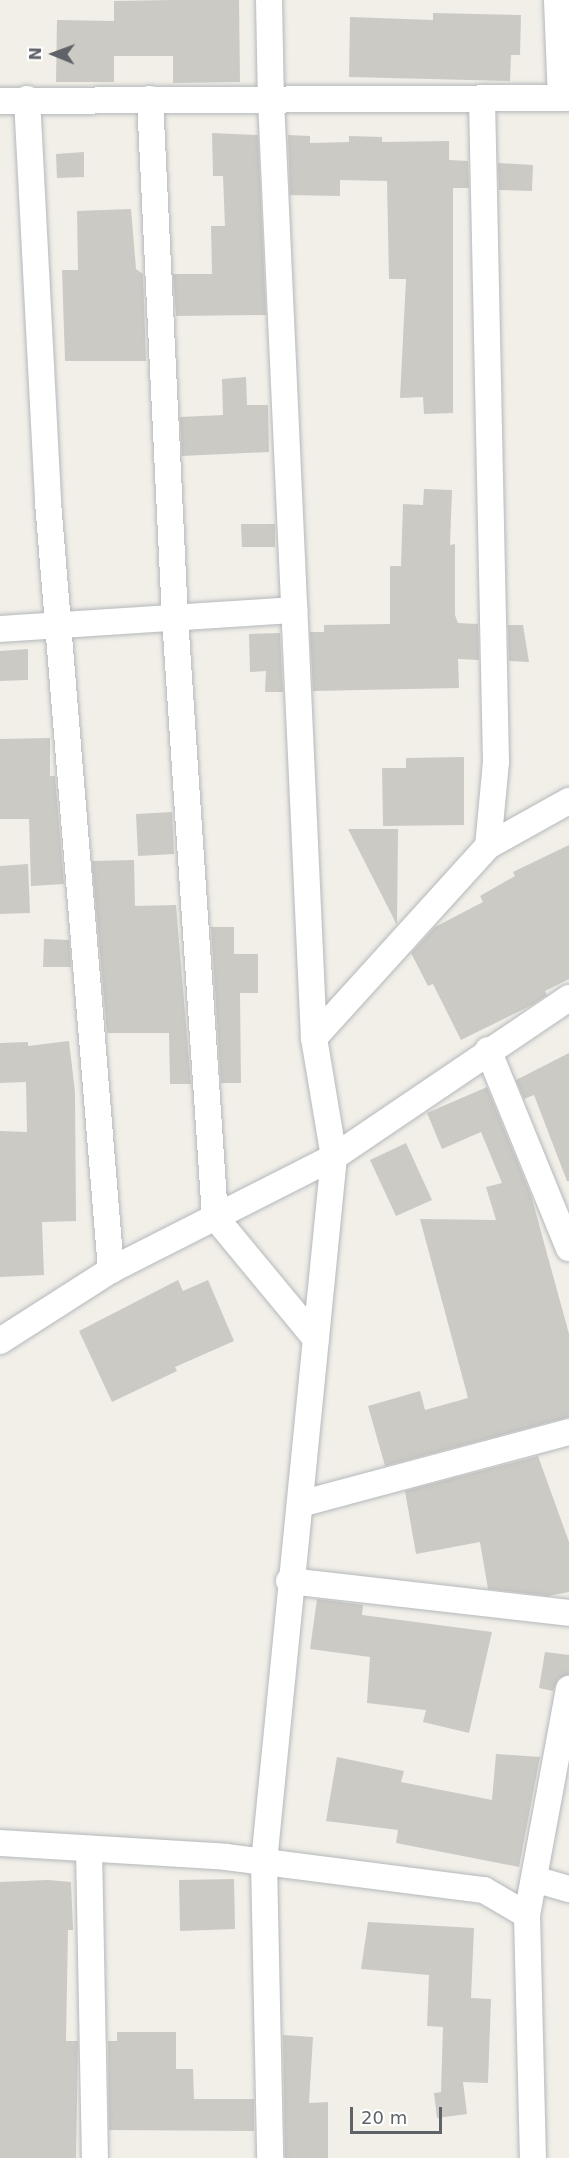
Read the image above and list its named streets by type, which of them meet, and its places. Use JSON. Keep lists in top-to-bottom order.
{
  "scale_bar": "20 m",
  "north": "left"
}
